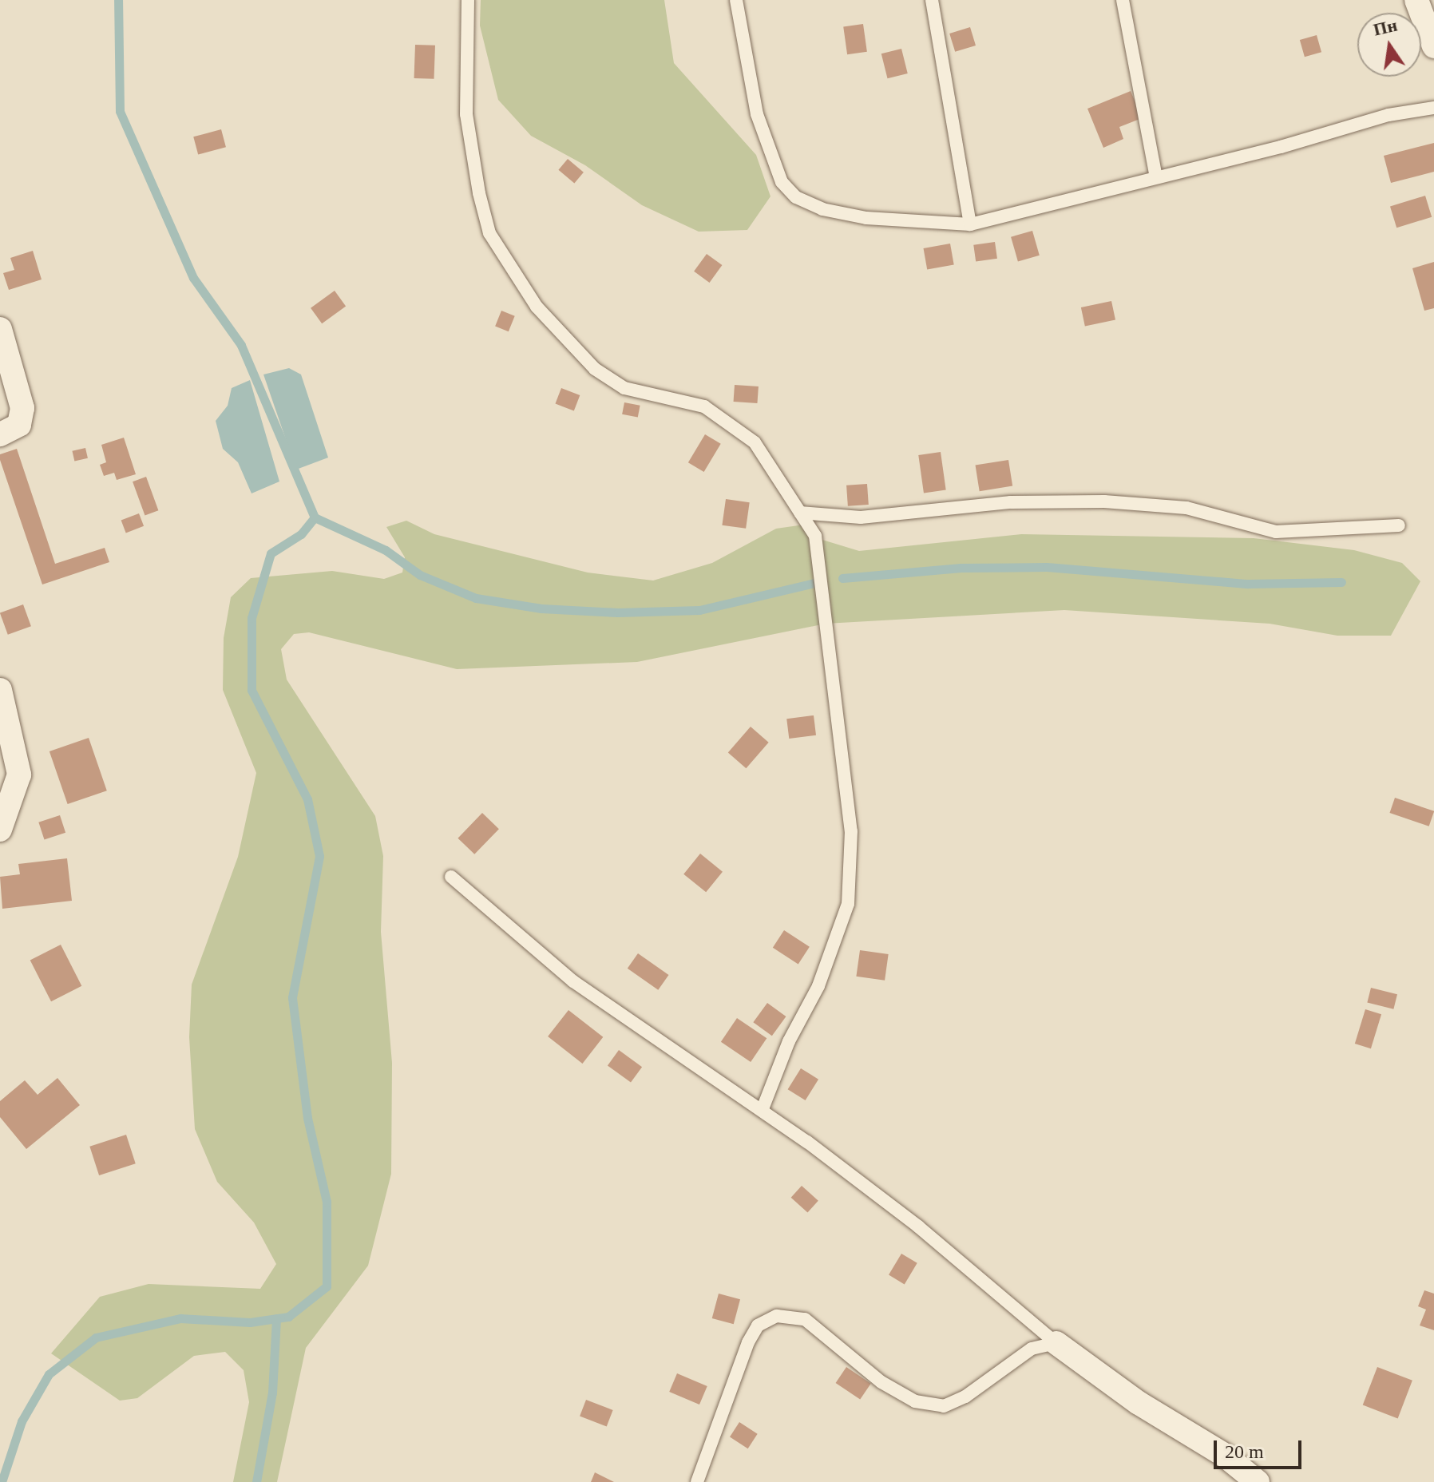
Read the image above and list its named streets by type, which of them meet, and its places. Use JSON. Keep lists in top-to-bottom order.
{
  "scale_bar": "20 m",
  "north": "top"
}
